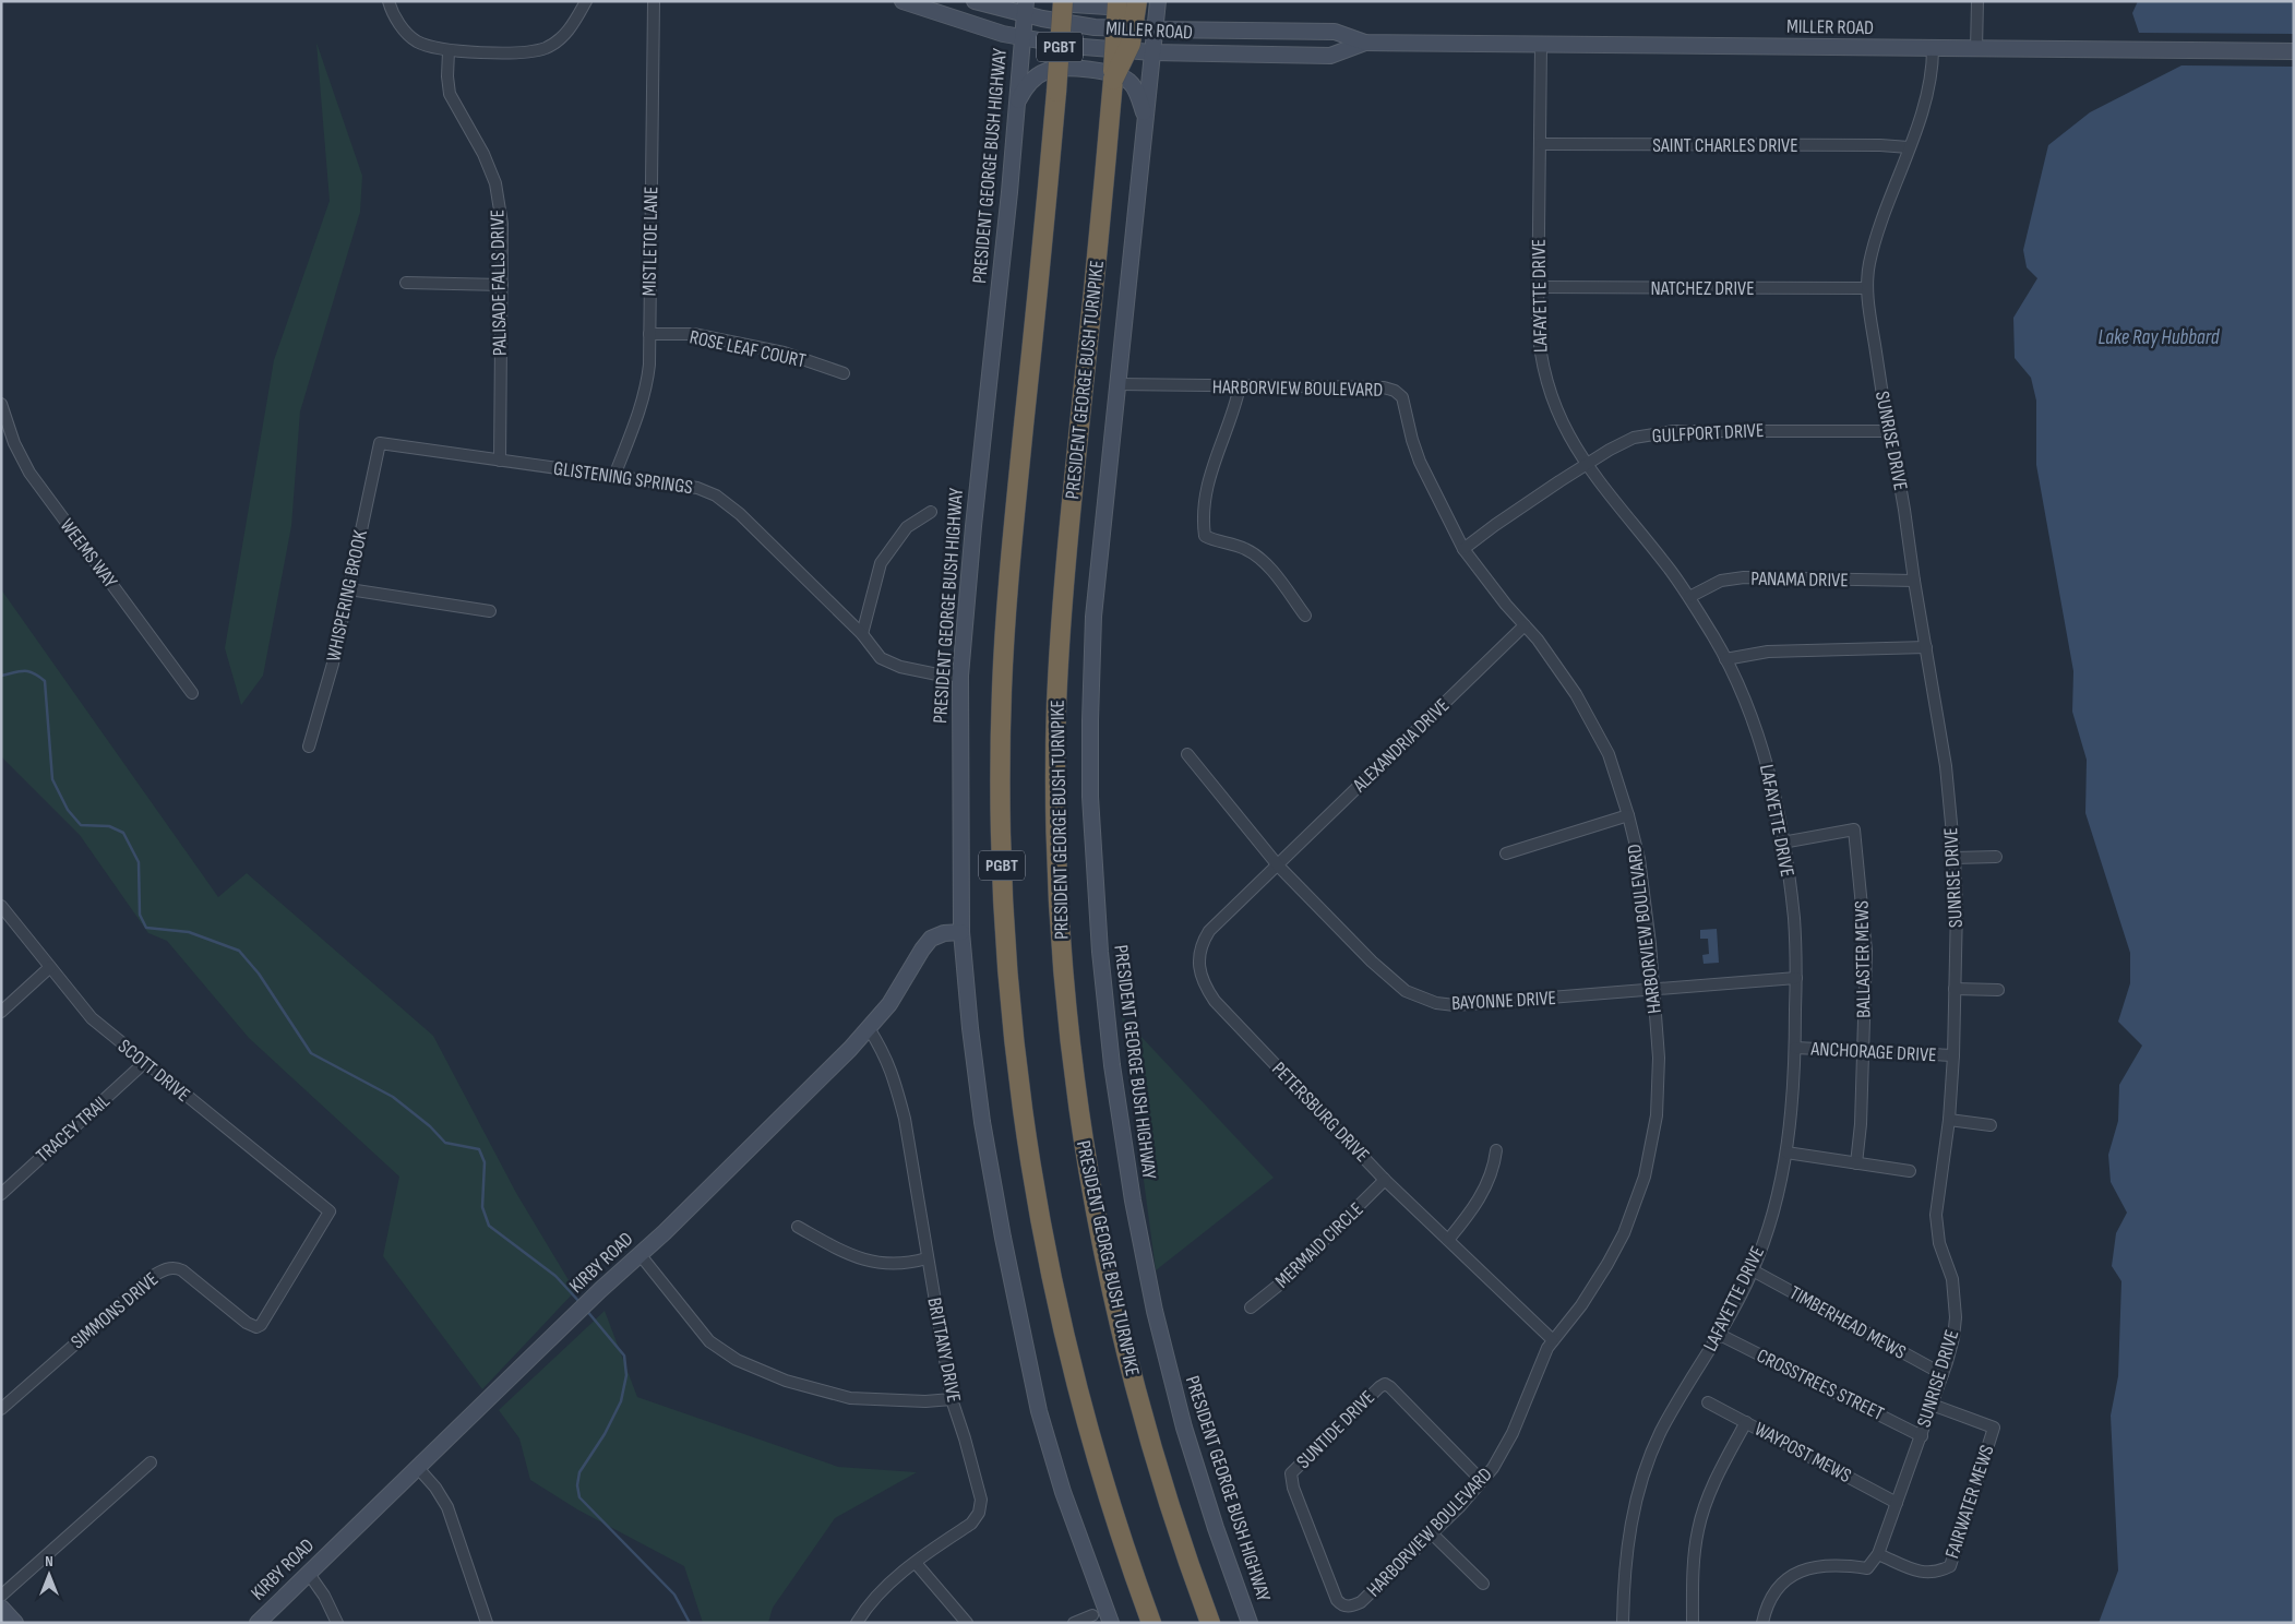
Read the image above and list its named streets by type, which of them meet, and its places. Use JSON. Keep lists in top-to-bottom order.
{
  "streets": {
    "highway": ["PGBT", "PRESIDENT GEORGE BUSH TURNPIKE"],
    "main road": ["MILLER ROAD", "PRESIDENT GEORGE BUSH HIGHWAY", "KIRBY ROAD"],
    "street": [
      "SAINT CHARLES DRIVE",
      "MISTLETOE LANE",
      "PALISADE FALLS DRIVE",
      "NATCHEZ DRIVE",
      "LAFAYETTE DRIVE",
      "ROSE LEAF COURT",
      "HARBORVIEW BOULEVARD",
      "GULFPORT DRIVE",
      "SUNRISE DRIVE",
      "GLISTENING SPRINGS",
      "WEEMS WAY",
      "PANAMA DRIVE",
      "WHISPERING BROOK",
      "ALEXANDRIA DRIVE",
      "BALLASTER MEWS",
      "BAYONNE DRIVE",
      "ANCHORAGE DRIVE",
      "SCOTT DRIVE",
      "PETERSBURG DRIVE",
      "TRACEY TRAIL",
      "MERMAID CIRCLE",
      "SIMMONS DRIVE",
      "TIMBERHEAD MEWS",
      "BRITTANY DRIVE",
      "CROSSTREES STREET",
      "SUNTIDE DRIVE",
      "WAYPOST MEWS",
      "FAIRWATER MEWS"
    ]
  },
  "crossings": [
    ["MILLER ROAD", "PRESIDENT GEORGE BUSH HIGHWAY"],
    ["MILLER ROAD", "LAFAYETTE DRIVE"],
    ["MILLER ROAD", "SUNRISE DRIVE"],
    ["SAINT CHARLES DRIVE", "LAFAYETTE DRIVE"],
    ["SAINT CHARLES DRIVE", "SUNRISE DRIVE"],
    ["PRESIDENT GEORGE BUSH HIGHWAY", "HARBORVIEW BOULEVARD"],
    ["PRESIDENT GEORGE BUSH HIGHWAY", "GLISTENING SPRINGS"],
    ["PRESIDENT GEORGE BUSH HIGHWAY", "KIRBY ROAD"],
    ["MISTLETOE LANE", "ROSE LEAF COURT"],
    ["MISTLETOE LANE", "GLISTENING SPRINGS"],
    ["PALISADE FALLS DRIVE", "GLISTENING SPRINGS"],
    ["NATCHEZ DRIVE", "LAFAYETTE DRIVE"],
    ["NATCHEZ DRIVE", "SUNRISE DRIVE"],
    ["LAFAYETTE DRIVE", "GULFPORT DRIVE"],
    ["LAFAYETTE DRIVE", "PANAMA DRIVE"],
    ["LAFAYETTE DRIVE", "BALLASTER MEWS"],
    ["LAFAYETTE DRIVE", "BAYONNE DRIVE"],
    ["LAFAYETTE DRIVE", "ANCHORAGE DRIVE"],
    ["LAFAYETTE DRIVE", "TIMBERHEAD MEWS"],
    ["LAFAYETTE DRIVE", "CROSSTREES STREET"],
    ["HARBORVIEW BOULEVARD", "GULFPORT DRIVE"],
    ["HARBORVIEW BOULEVARD", "ALEXANDRIA DRIVE"],
    ["HARBORVIEW BOULEVARD", "BAYONNE DRIVE"],
    ["HARBORVIEW BOULEVARD", "PETERSBURG DRIVE"],
    ["HARBORVIEW BOULEVARD", "SUNTIDE DRIVE"],
    ["GULFPORT DRIVE", "SUNRISE DRIVE"],
    ["SUNRISE DRIVE", "PANAMA DRIVE"],
    ["SUNRISE DRIVE", "ANCHORAGE DRIVE"],
    ["SUNRISE DRIVE", "TIMBERHEAD MEWS"],
    ["SUNRISE DRIVE", "CROSSTREES STREET"],
    ["SUNRISE DRIVE", "WAYPOST MEWS"],
    ["SUNRISE DRIVE", "FAIRWATER MEWS"],
    ["GLISTENING SPRINGS", "WHISPERING BROOK"],
    ["ALEXANDRIA DRIVE", "BAYONNE DRIVE"],
    ["ALEXANDRIA DRIVE", "PETERSBURG DRIVE"],
    ["BALLASTER MEWS", "ANCHORAGE DRIVE"],
    ["BAYONNE DRIVE", "PETERSBURG DRIVE"],
    ["SCOTT DRIVE", "TRACEY TRAIL"],
    ["SCOTT DRIVE", "SIMMONS DRIVE"],
    ["PETERSBURG DRIVE", "MERMAID CIRCLE"],
    ["KIRBY ROAD", "BRITTANY DRIVE"]
  ],
  "water": ["Lake Ray Hubbard"],
  "north": "top"
}
